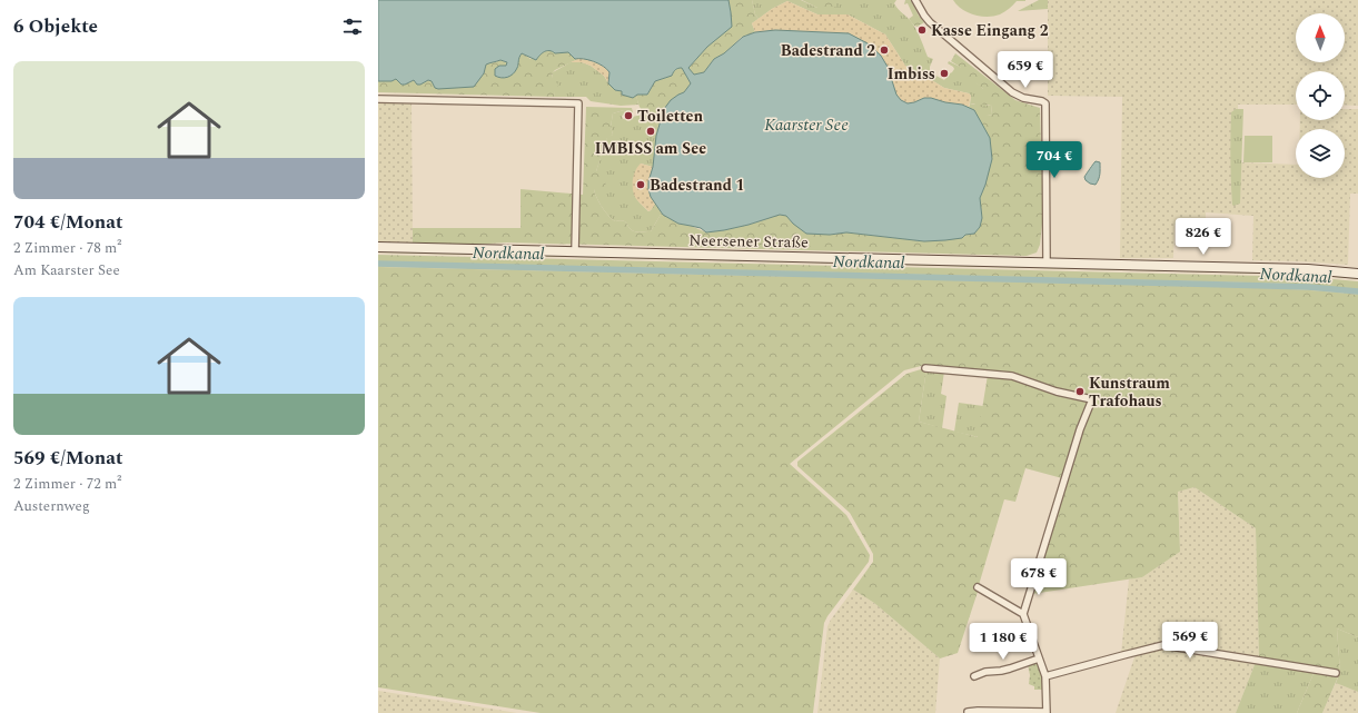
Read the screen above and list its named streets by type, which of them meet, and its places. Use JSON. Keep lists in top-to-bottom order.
{
  "streets": {
    "main road": ["Neersener Straße"]
  },
  "water": ["Kaarster See", "Nordkanal"],
  "places": [
    "Kasse Eingang 2",
    "Badestrand 2",
    "Imbiss",
    "Toiletten",
    "IMBISS am See",
    "Badestrand 1",
    "Kunstraum Trafohaus"
  ],
  "north": "top",
  "page": {
    "heading": "6 Objekte",
    "price": [
      "659 €",
      "704 €",
      "826 €",
      "678 €",
      "569 €",
      "1 180 €"
    ],
    "list": [
      {
        "name": "704 €/Monat",
        "note": "2 Zimmer · 78 m² · Am Kaarster See"
      },
      {
        "name": "569 €/Monat",
        "note": "2 Zimmer · 72 m² · Austernweg"
      }
    ]
  }
}
